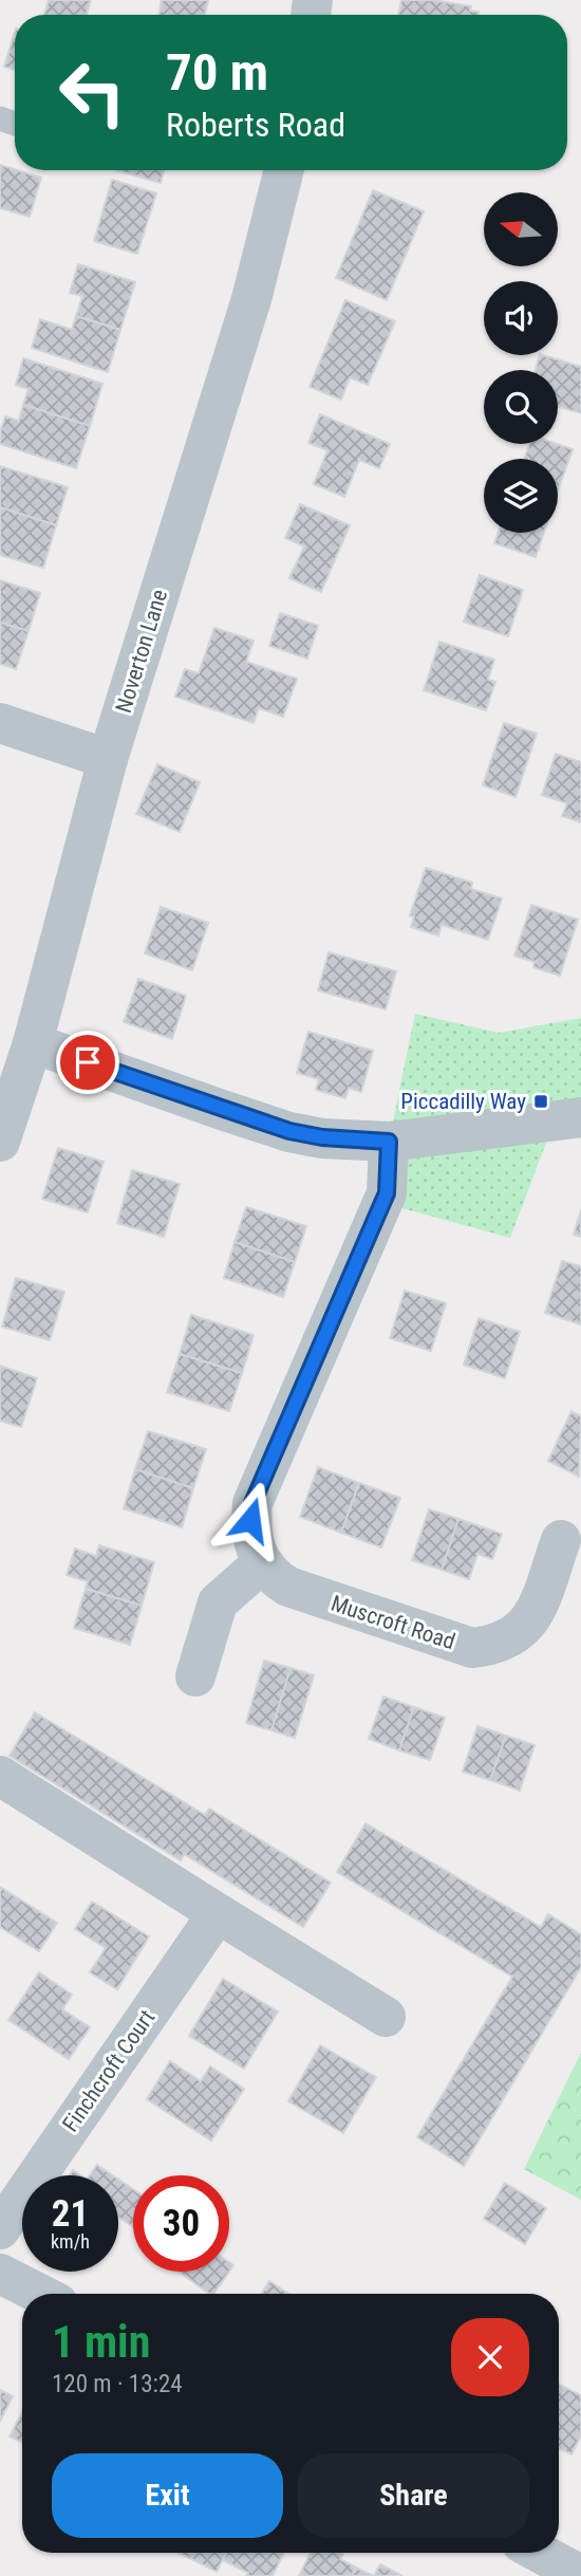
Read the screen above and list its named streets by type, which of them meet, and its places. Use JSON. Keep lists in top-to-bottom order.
{
  "streets": {
    "street": ["Noverton Lane", "Muscroft Road", "Finchcroft Court"]
  },
  "places": {
    "transit": ["Piccadilly Way"]
  },
  "north": "left",
  "page": {
    "turn": ["70 m", "Roberts Road"],
    "speed": "21 km/h",
    "limit": "30",
    "heading": ["1 min", "120 m · 13:24"],
    "buttons": ["Exit", "Share"]
  }
}
